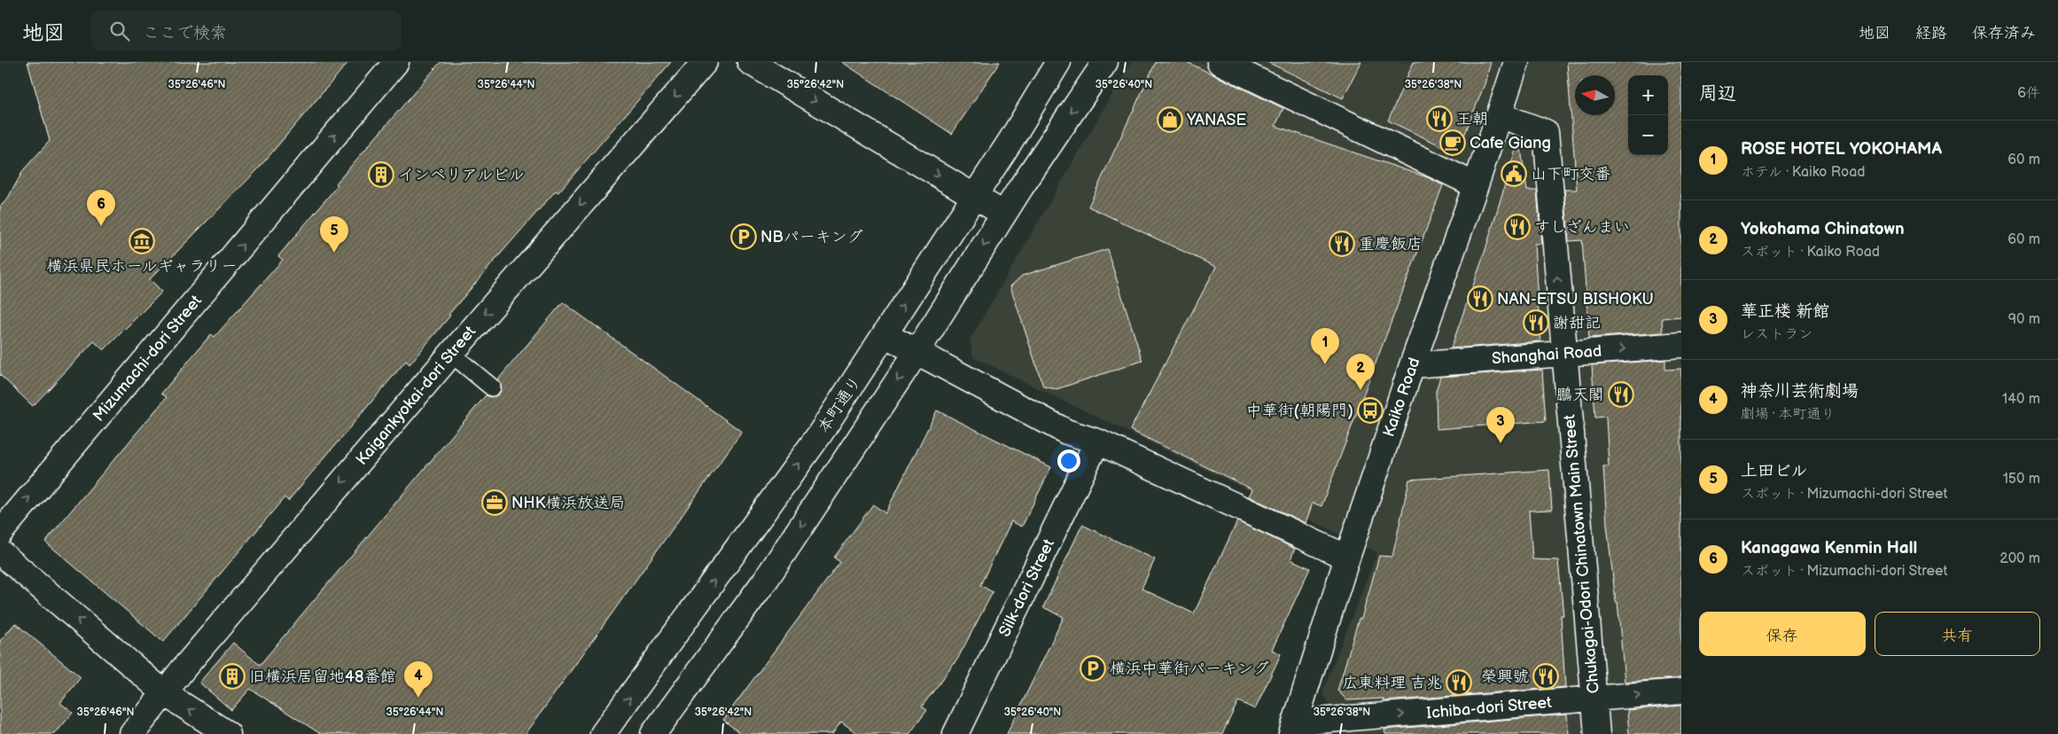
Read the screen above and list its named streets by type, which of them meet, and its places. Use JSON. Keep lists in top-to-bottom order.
{
  "streets": {
    "street": [
      "Shanghai Road",
      "Mizumachi-dori Street",
      "Kaigankyokai-dori Street",
      "Kaiko Road",
      "本町通り",
      "Chukagai-Odori Chinatown Main Street",
      "Silk-dori Street",
      "Ichiba-dori Street"
    ]
  },
  "crossings": [
    ["Shanghai Road", "Kaiko Road"],
    ["Shanghai Road", "Chukagai-Odori Chinatown Main Street"],
    ["Kaiko Road", "Chukagai-Odori Chinatown Main Street"],
    ["Kaiko Road", "Ichiba-dori Street"],
    ["Chukagai-Odori Chinatown Main Street", "Ichiba-dori Street"]
  ],
  "one_way": [
    "Shanghai Road",
    "Mizumachi-dori Street",
    "Kaigankyokai-dori Street",
    "Chukagai-Odori Chinatown Main Street",
    "Ichiba-dori Street"
  ],
  "places": {
    "restaurant": [
      "王朝",
      "すしざんまい",
      "重慶飯店",
      "NAN-ETSU BISHOKU",
      "謝甜記",
      "鵬天閣",
      "榮興號",
      "広東料理 吉兆"
    ],
    "shop": ["YANASE"],
    "cafe": ["Cafe Giang"],
    "public building": ["山下町交番"],
    "building": ["インペリアルビル", "旧横浜居留地48番館"],
    "parking": ["NBパーキング", "横浜中華街パーキング"],
    "museum": ["横浜県民ホールギャラリー"],
    "bus stop": ["中華街(朝陽門)"],
    "office": ["NHK横浜放送局"]
  },
  "north": "left",
  "page": {
    "header": "地図",
    "search": "ここで検索",
    "nav": ["地図", "経路", "保存済み"],
    "heading": ["周辺", "6件"],
    "map_buttons": ["+", "−"],
    "list": [
      {
        "mark": "1",
        "name": "ROSE HOTEL YOKOHAMA",
        "note": "ホテル · Kaiko Road",
        "value": "60 m"
      },
      {
        "mark": "2",
        "name": "Yokohama Chinatown",
        "note": "スポット · Kaiko Road",
        "value": "60 m"
      },
      {
        "mark": "3",
        "name": "華正楼 新館",
        "note": "レストラン",
        "value": "90 m"
      },
      {
        "mark": "4",
        "name": "神奈川芸術劇場",
        "note": "劇場 · 本町通り",
        "value": "140 m"
      },
      {
        "mark": "5",
        "name": "上田ビル",
        "note": "スポット · Mizumachi-dori Street",
        "value": "150 m"
      },
      {
        "mark": "6",
        "name": "Kanagawa Kenmin Hall",
        "note": "スポット · Mizumachi-dori Street",
        "value": "200 m"
      }
    ],
    "pins": [
      "6",
      "5",
      "1",
      "2",
      "3",
      "4"
    ],
    "buttons": ["保存", "共有"]
  },
  "coordinates": [
    "35°26'46\"N",
    "35°26'44\"N",
    "35°26'42\"N",
    "35°26'40\"N",
    "35°26'38\"N"
  ]
}
